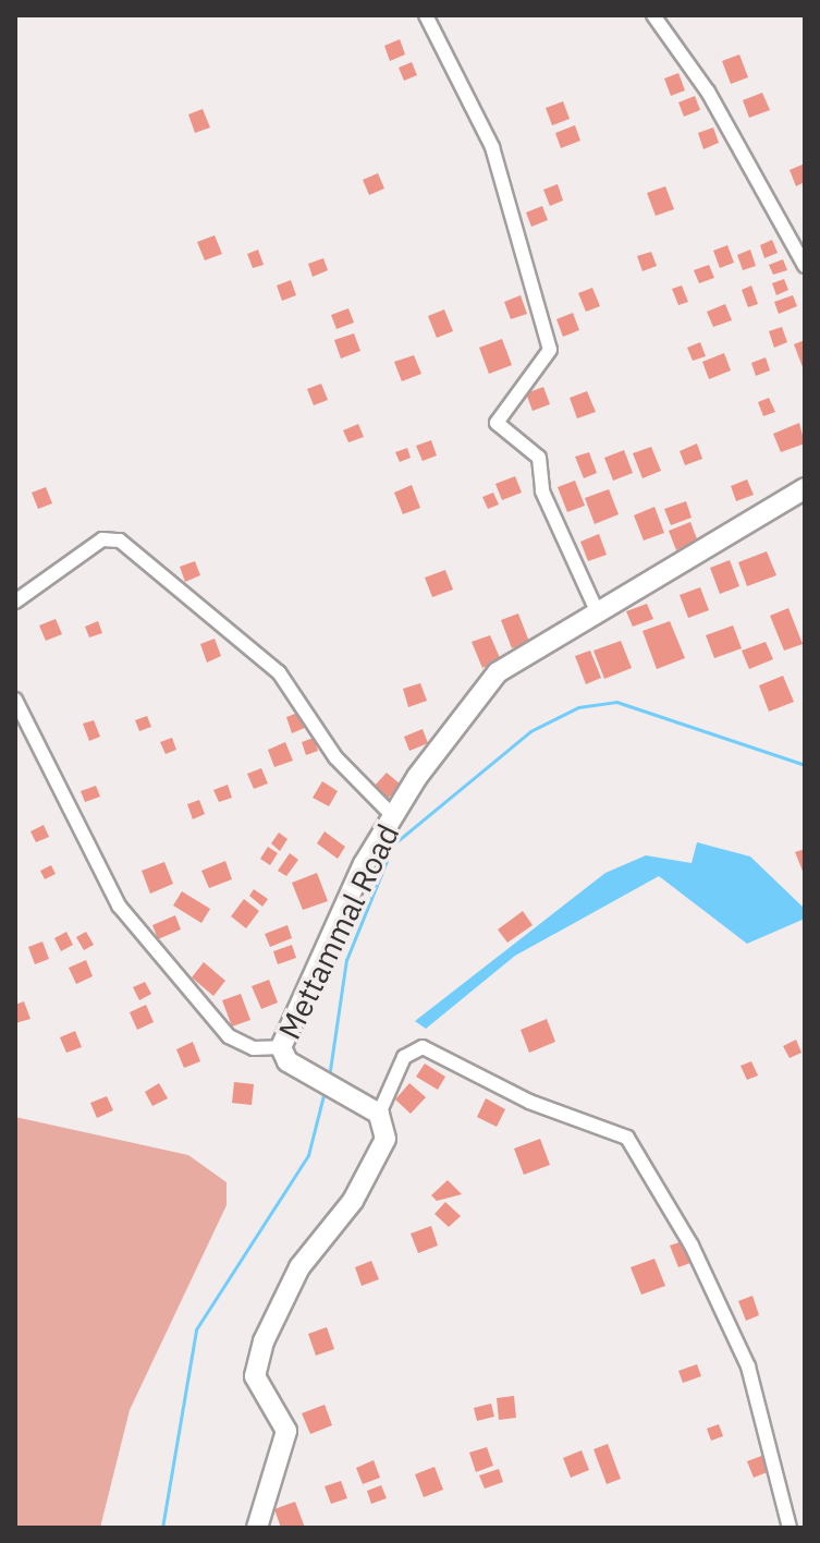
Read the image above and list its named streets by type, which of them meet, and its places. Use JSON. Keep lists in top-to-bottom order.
{
  "streets": {
    "main road": ["Mettammal Road"]
  }
}
